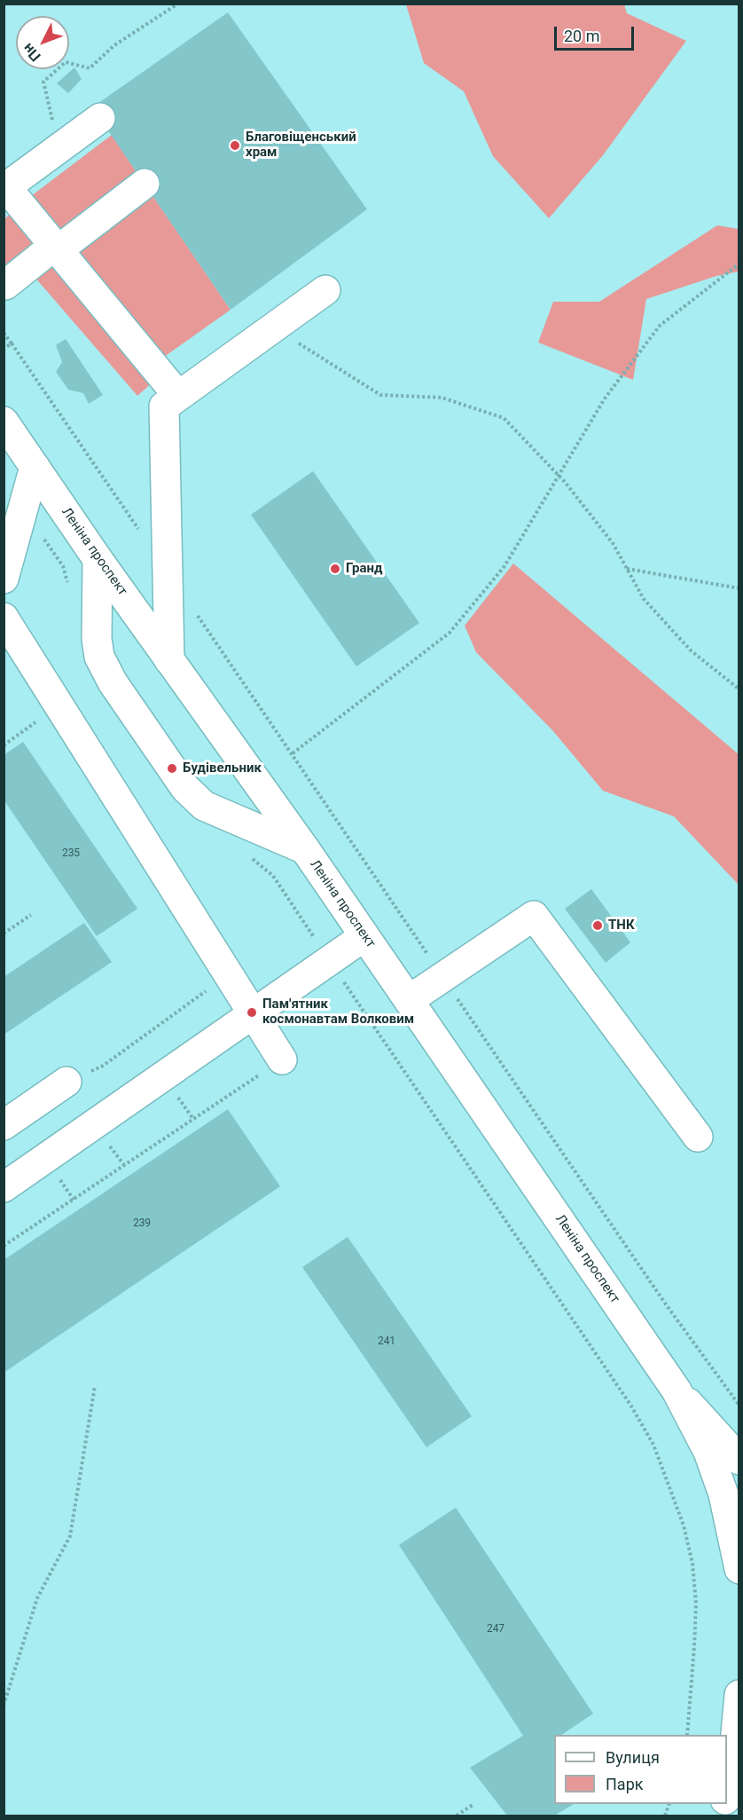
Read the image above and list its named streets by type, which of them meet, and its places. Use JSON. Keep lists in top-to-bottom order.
{
  "streets": {
    "street": ["Леніна проспект"]
  },
  "places": [
    "Благовіщенський храм",
    "Гранд",
    "Будівельник",
    "ТНК",
    "Пам'ятник космонавтам Волковим"
  ],
  "house_numbers": [
    "235",
    "239",
    "241",
    "247"
  ],
  "legend": ["Вулиця", "Парк"],
  "scale_bar": "20 m",
  "north": "bottom left"
}
